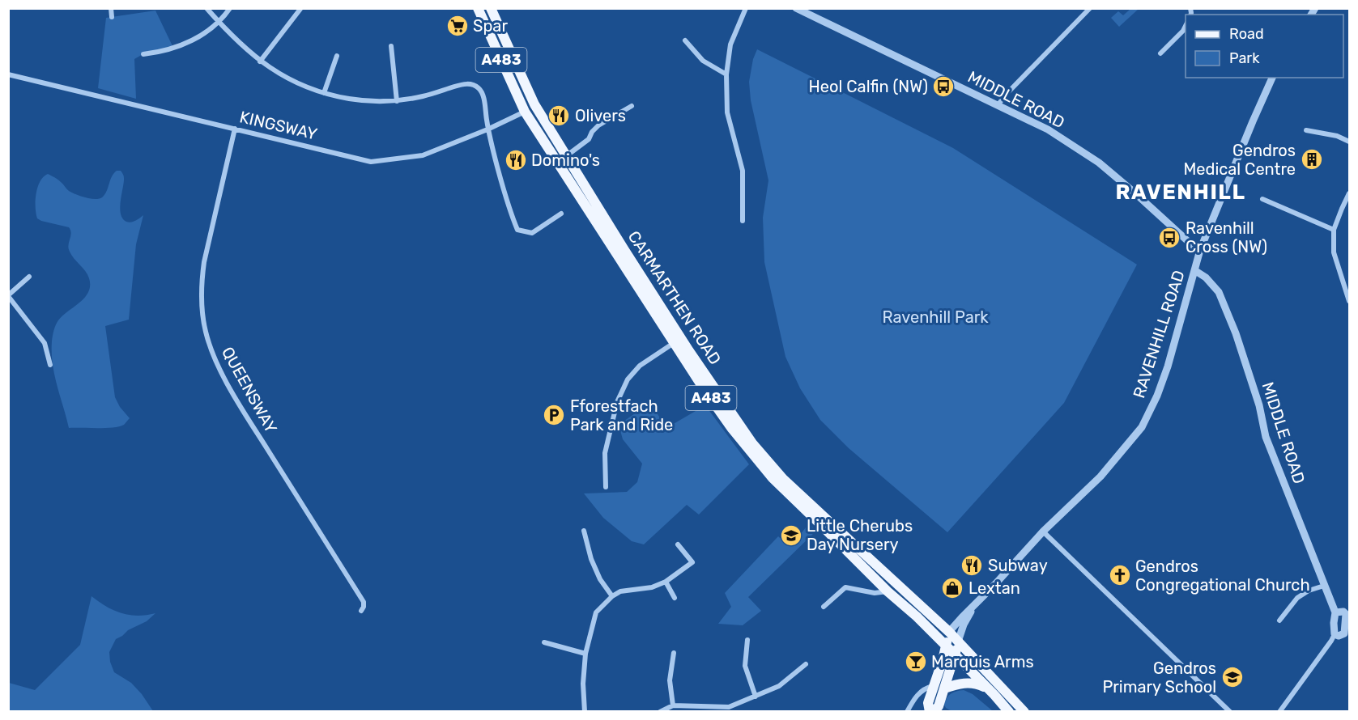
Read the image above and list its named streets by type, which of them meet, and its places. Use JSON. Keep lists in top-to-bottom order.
{
  "streets": {
    "main road": ["A483", "CARMARTHEN ROAD"],
    "street": [
      "MIDDLE ROAD",
      "KINGSWAY",
      "RAVENHILL ROAD",
      "QUEENSWAY"
    ]
  },
  "crossings": [
    ["MIDDLE ROAD", "RAVENHILL ROAD"],
    ["KINGSWAY", "CARMARTHEN ROAD"],
    ["KINGSWAY", "QUEENSWAY"],
    ["CARMARTHEN ROAD", "RAVENHILL ROAD"]
  ],
  "districts": ["RAVENHILL"],
  "parks": ["Ravenhill Park"],
  "places": {
    "supermarket": ["Spar"],
    "bus stop": ["Heol Calfin (NW)", "Ravenhill Cross (NW)"],
    "restaurant": ["Olivers", "Domino's", "Subway"],
    "building": ["Gendros Medical Centre"],
    "parking": ["Fforestfach Park and Ride"],
    "school or university": ["Little Cherubs Day Nursery", "Gendros Primary School"],
    "church": ["Gendros Congregational Church"],
    "shop": ["Lextan"],
    "bar": ["Marquis Arms"]
  },
  "legend": ["Road", "Park"]
}
